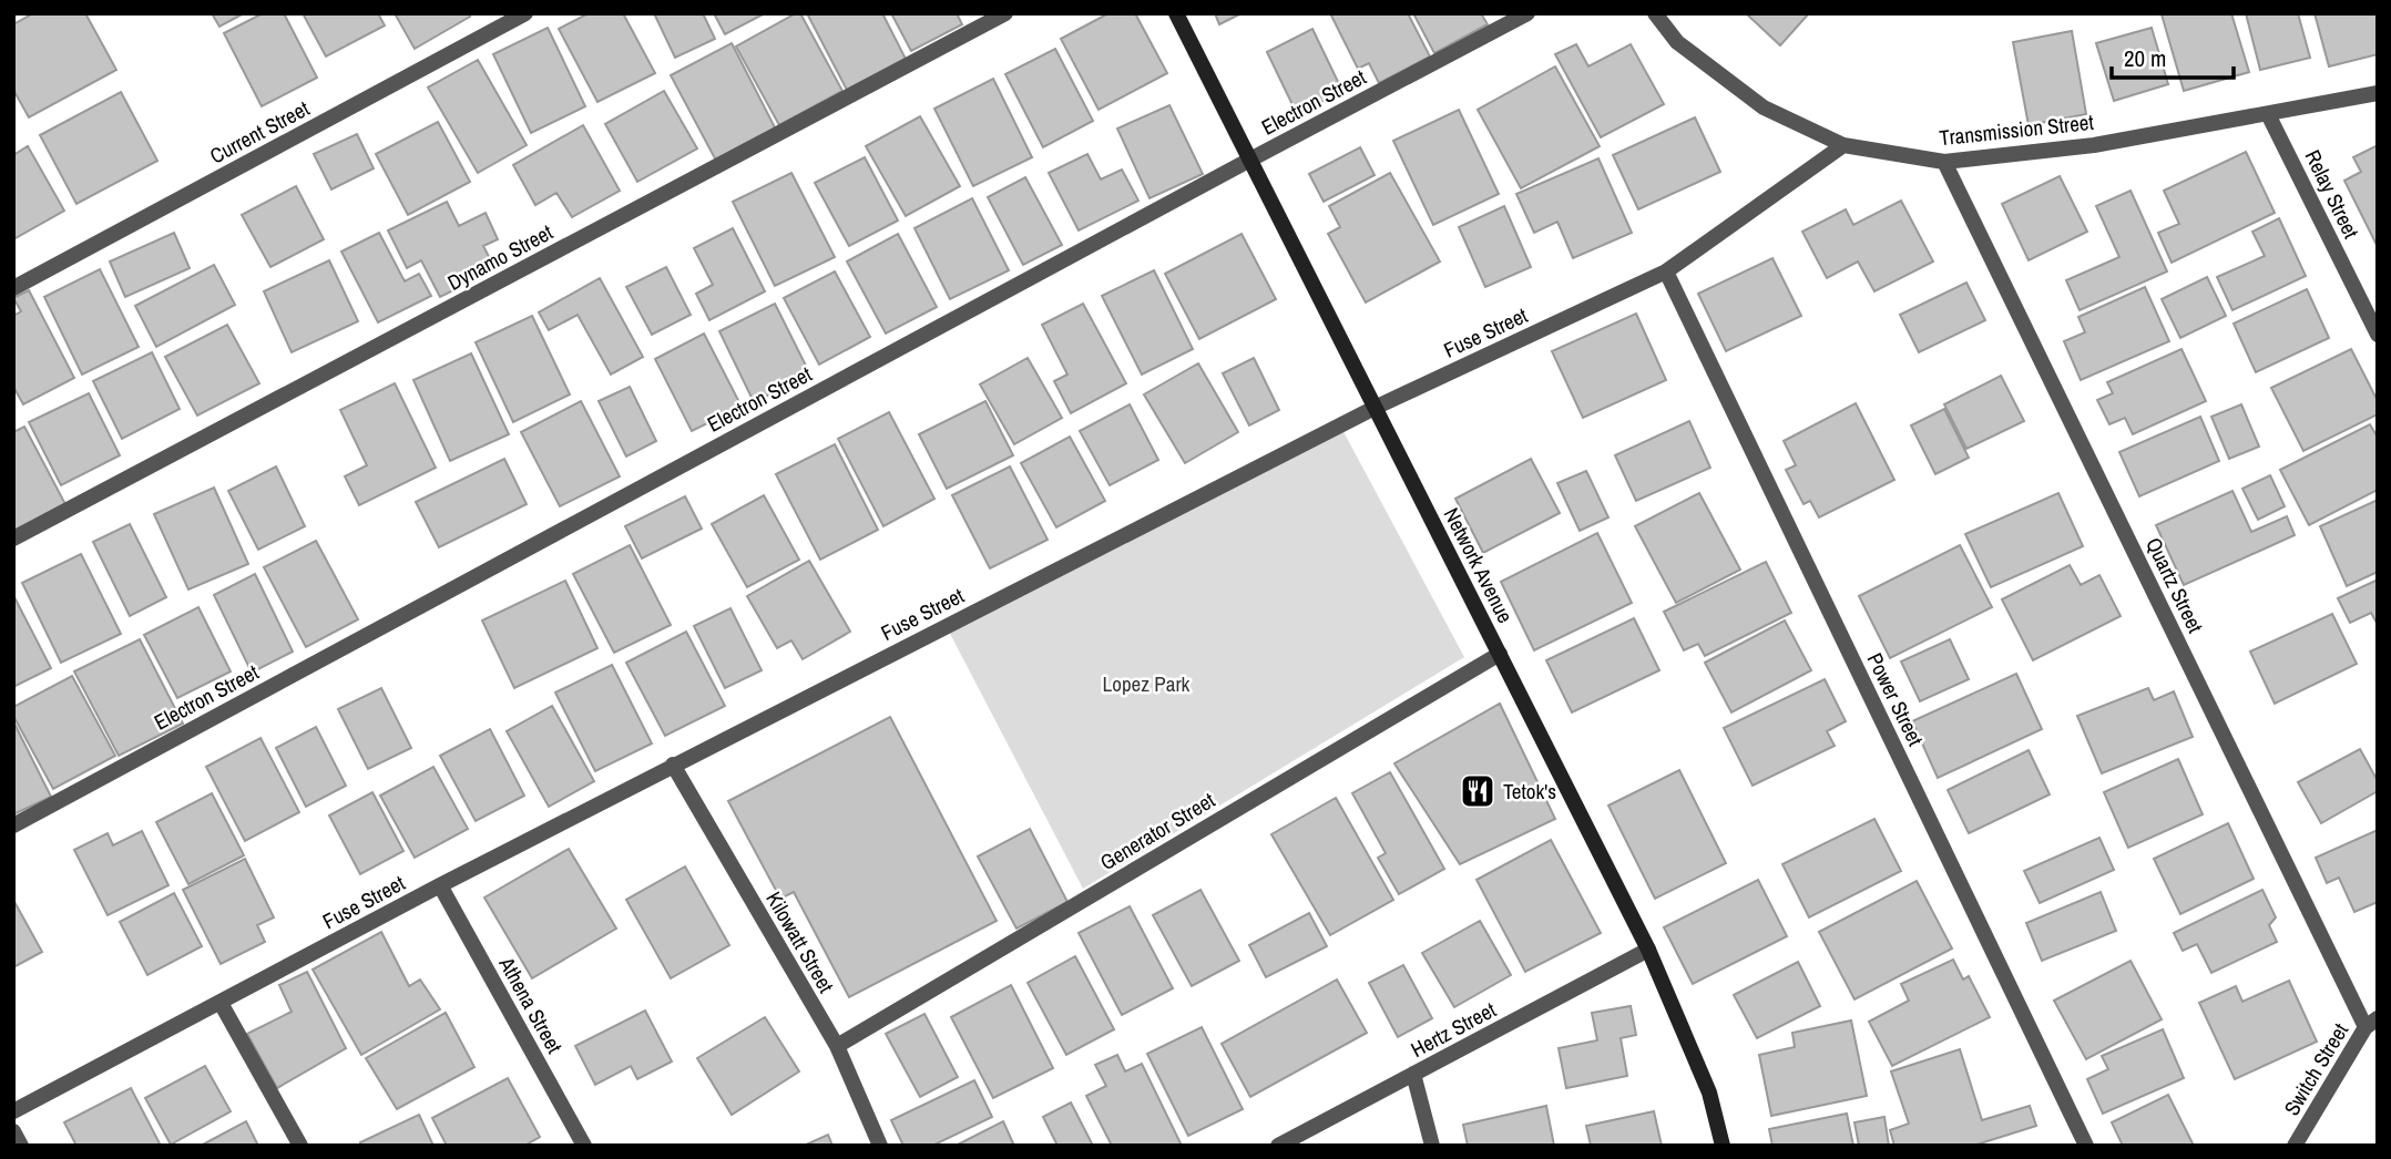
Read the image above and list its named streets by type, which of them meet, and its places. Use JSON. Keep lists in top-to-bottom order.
{
  "streets": {
    "street": [
      "Electron Street",
      "Transmission Street",
      "Current Street",
      "Relay Street",
      "Dynamo Street",
      "Fuse Street",
      "Network Avenue",
      "Quartz Street",
      "Power Street",
      "Generator Street",
      "Kilowatt Street",
      "Athena Street",
      "Hertz Street",
      "Switch Street"
    ]
  },
  "crossings": [
    ["Electron Street", "Network Avenue"],
    ["Transmission Street", "Relay Street"],
    ["Transmission Street", "Fuse Street"],
    ["Transmission Street", "Quartz Street"],
    ["Fuse Street", "Network Avenue"],
    ["Fuse Street", "Power Street"],
    ["Fuse Street", "Kilowatt Street"],
    ["Fuse Street", "Athena Street"],
    ["Network Avenue", "Generator Street"],
    ["Network Avenue", "Hertz Street"],
    ["Quartz Street", "Switch Street"],
    ["Generator Street", "Kilowatt Street"]
  ],
  "parks": ["Lopez Park"],
  "places": {
    "restaurant": ["Tetok's"]
  },
  "scale_bar": "20 m"
}
